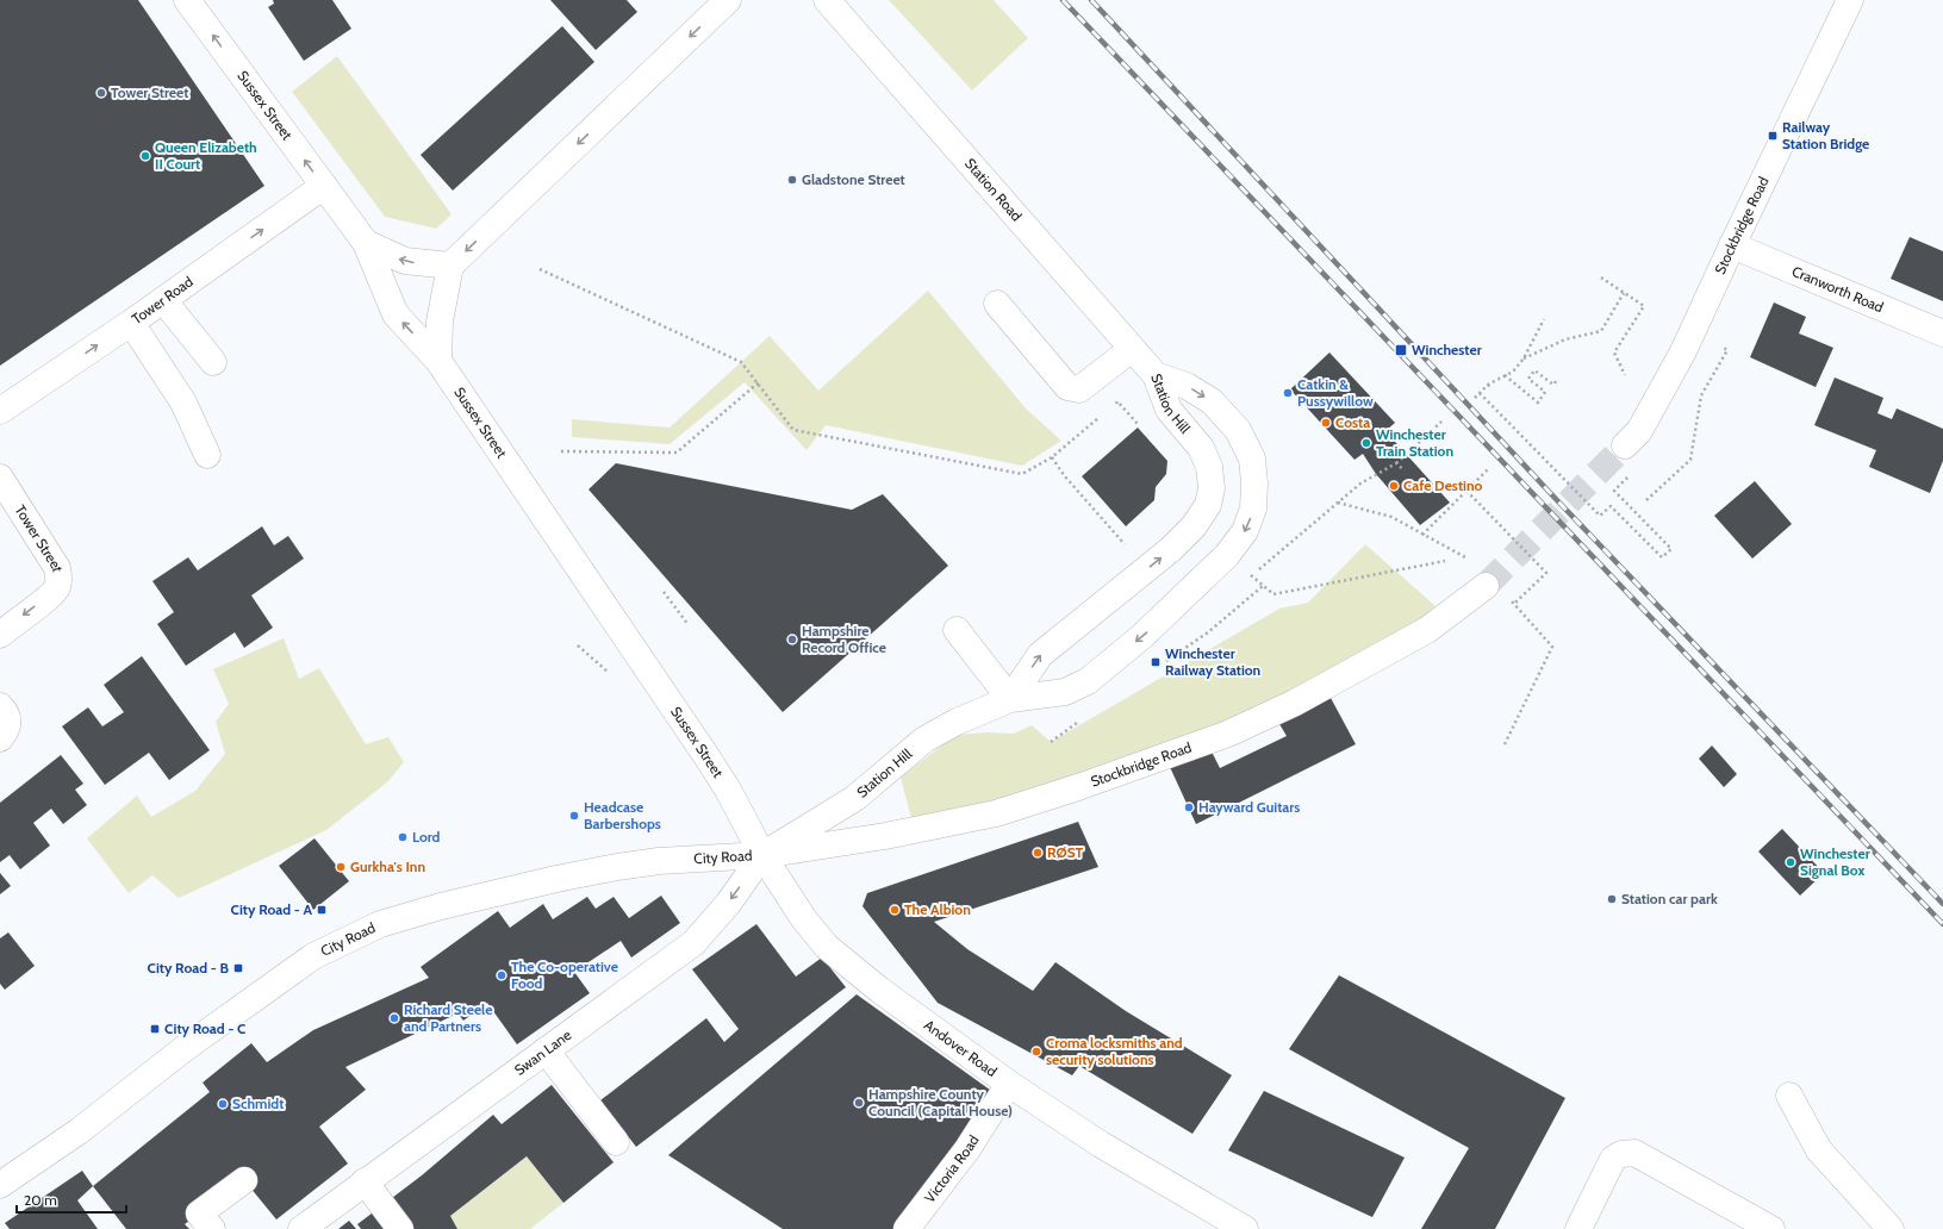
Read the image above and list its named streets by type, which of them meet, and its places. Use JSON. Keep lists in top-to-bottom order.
{
  "streets": {
    "main road": [
      "Sussex Street",
      "Station Road",
      "Stockbridge Road",
      "Cranworth Road",
      "Tower Road",
      "Station Hill",
      "Tower Street",
      "City Road",
      "Andover Road",
      "Swan Lane",
      "Victoria Road"
    ]
  },
  "crossings": [
    ["Sussex Street", "Stockbridge Road"],
    ["Sussex Street", "Tower Road"],
    ["Sussex Street", "Station Hill"],
    ["Sussex Street", "City Road"],
    ["Sussex Street", "Andover Road"],
    ["Sussex Street", "Swan Lane"],
    ["Station Road", "Station Hill"],
    ["Stockbridge Road", "Cranworth Road"],
    ["Stockbridge Road", "Station Hill"],
    ["Stockbridge Road", "City Road"],
    ["Stockbridge Road", "Andover Road"],
    ["Stockbridge Road", "Swan Lane"],
    ["Station Hill", "City Road"],
    ["Station Hill", "Andover Road"],
    ["Station Hill", "Swan Lane"],
    ["City Road", "Andover Road"],
    ["City Road", "Swan Lane"],
    ["Andover Road", "Swan Lane"],
    ["Andover Road", "Victoria Road"]
  ],
  "one_way": ["Tower Road", "Swan Lane"],
  "places": {
    "other": [
      "Tower Street",
      "Queen Elizabeth II Court",
      "Gladstone Street",
      "Catkin & Pussywillow",
      "Costa",
      "Winchester Train Station",
      "Cafe Destino",
      "Hampshire Record Office",
      "Hayward Guitars",
      "Headcase Barbershops",
      "Lord",
      "RØST",
      "Winchester Signal Box",
      "Gurkha's Inn",
      "Station car park",
      "The Albion",
      "The Co-operative Food",
      "Richard Steele and Partners",
      "Croma locksmiths and security solutions",
      "Hampshire County Council (Capital House)",
      "Schmidt"
    ],
    "transit": [
      "Railway Station Bridge",
      "Winchester",
      "Winchester Railway Station",
      "City Road - A",
      "City Road - B",
      "City Road - C"
    ]
  },
  "scale_bar": "20 m"
}
